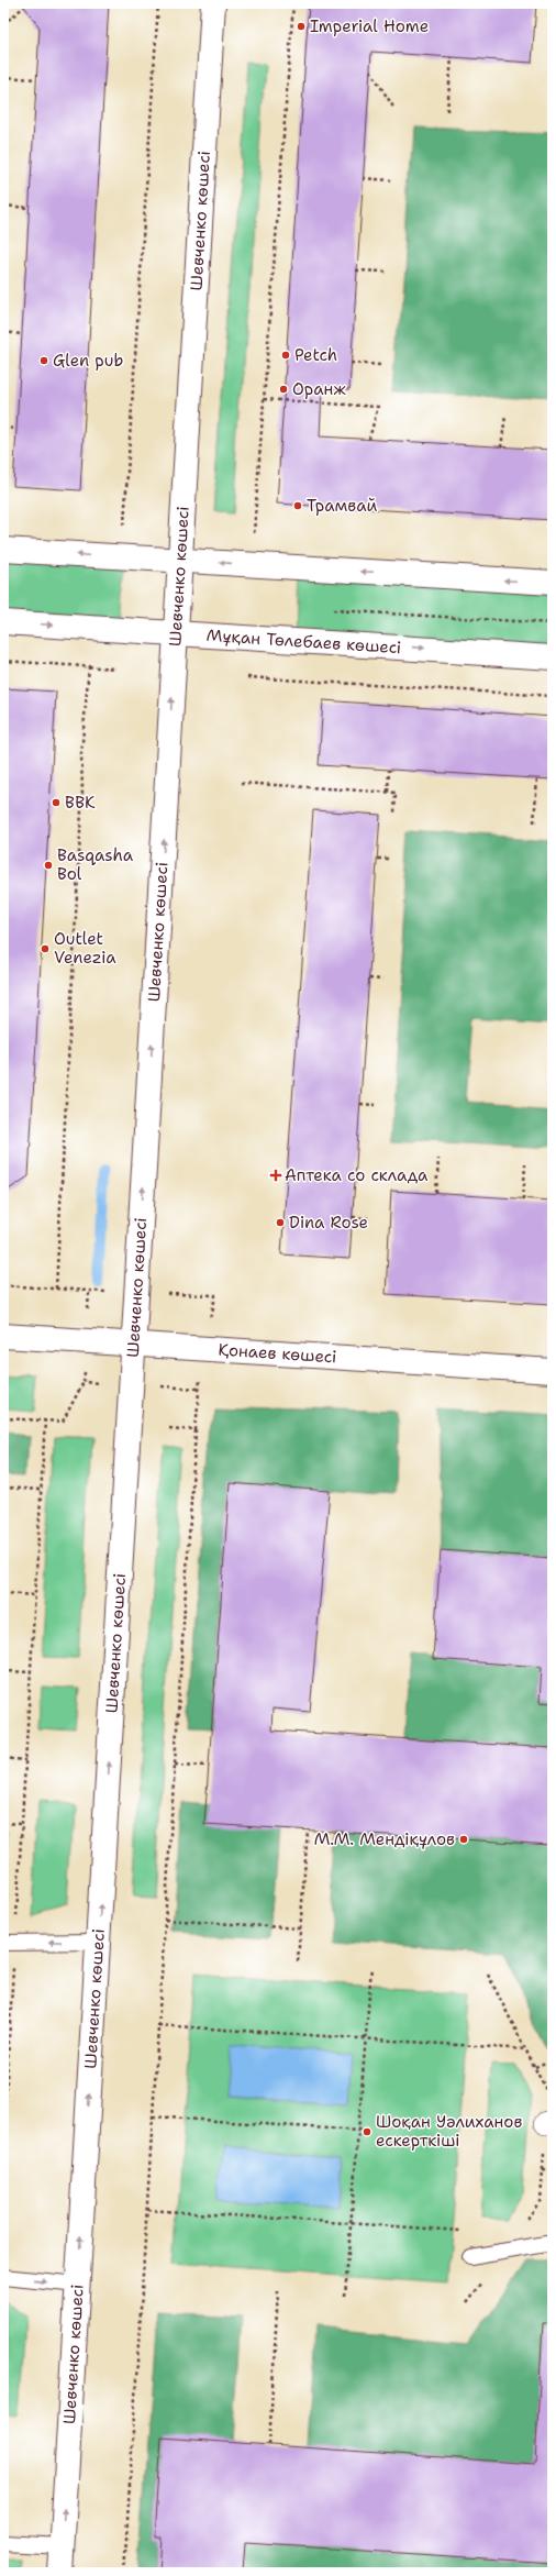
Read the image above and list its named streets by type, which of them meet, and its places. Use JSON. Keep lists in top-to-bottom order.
{
  "streets": {
    "street": ["Шевченко көшесі", "Мұқан Төлебаев көшесі", "Қонаев көшесі"]
  },
  "crossings": [
    ["Шевченко көшесі", "Мұқан Төлебаев көшесі"],
    ["Шевченко көшесі", "Қонаев көшесі"]
  ],
  "one_way": ["Шевченко көшесі"],
  "places": {
    "other": [
      "Imperial Home",
      "Petch",
      "Glen pub",
      "Оранж",
      "Трамвай",
      "BBK",
      "Basqasha Bol",
      "Outlet Venezia",
      "Dina Rose",
      "М.М. Мендіқұлов",
      "Шоқан Уәлиханов ескерткіші"
    ],
    "health": ["Аптека со склада"]
  }
}
